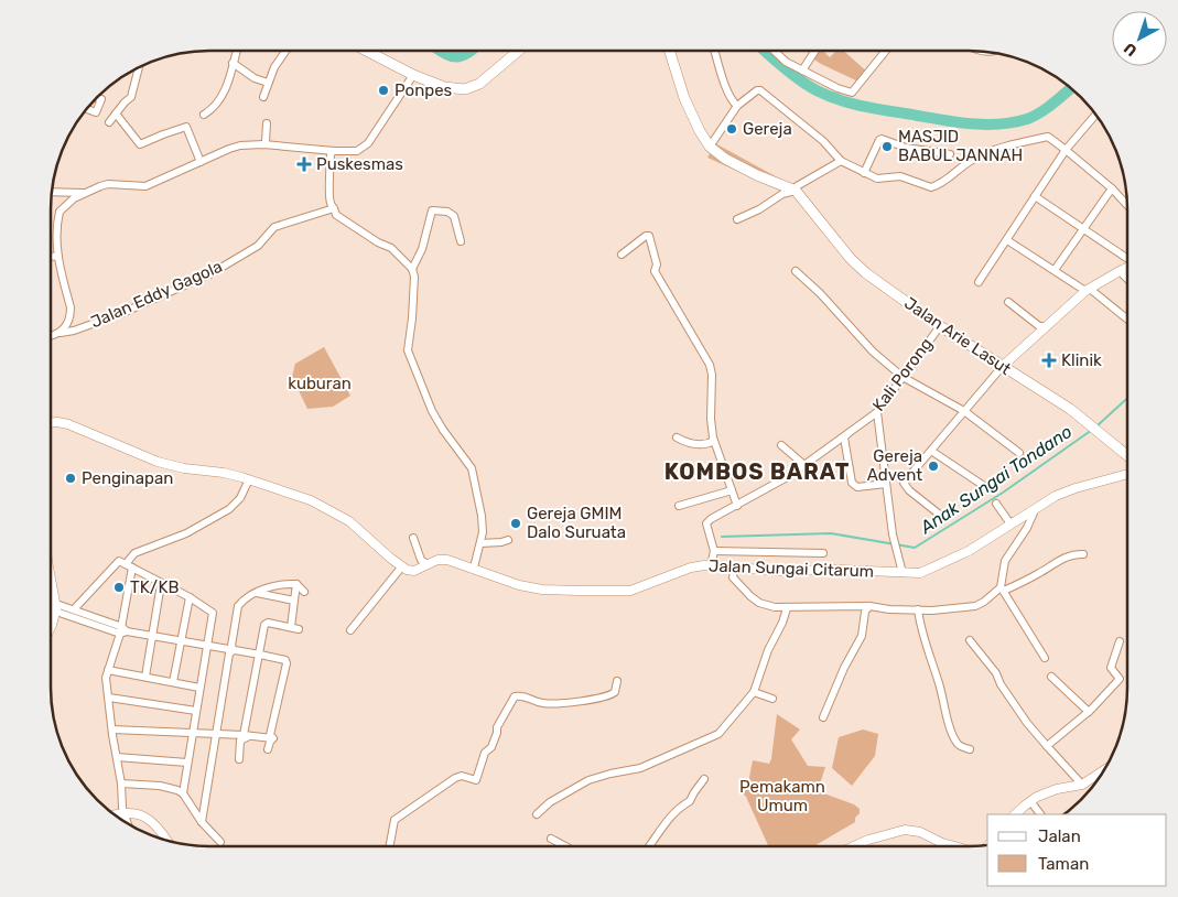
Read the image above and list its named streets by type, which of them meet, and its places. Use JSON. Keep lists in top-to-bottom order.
{
  "streets": {
    "main road": ["Jalan Arie Lasut"],
    "street": ["Jalan Eddy Gagola", "Kali Porong", "Jalan Sungai Citarum"]
  },
  "crossings": [
    ["Jalan Arie Lasut", "Kali Porong"],
    ["Kali Porong", "Jalan Sungai Citarum"]
  ],
  "districts": ["KOMBOS BARAT"],
  "water": ["Anak Sungai Tondano"],
  "parks": ["kuburan", "Pemakamn Umum"],
  "places": {
    "other": [
      "Ponpes",
      "Gereja",
      "MASJID BABUL JANNAH",
      "Gereja Advent",
      "Penginapan",
      "Gereja GMIM Dalo Suruata",
      "TK/KB"
    ],
    "health": ["Puskesmas", "Klinik"]
  },
  "legend": ["Jalan", "Taman"],
  "north": "bottom left"
}
